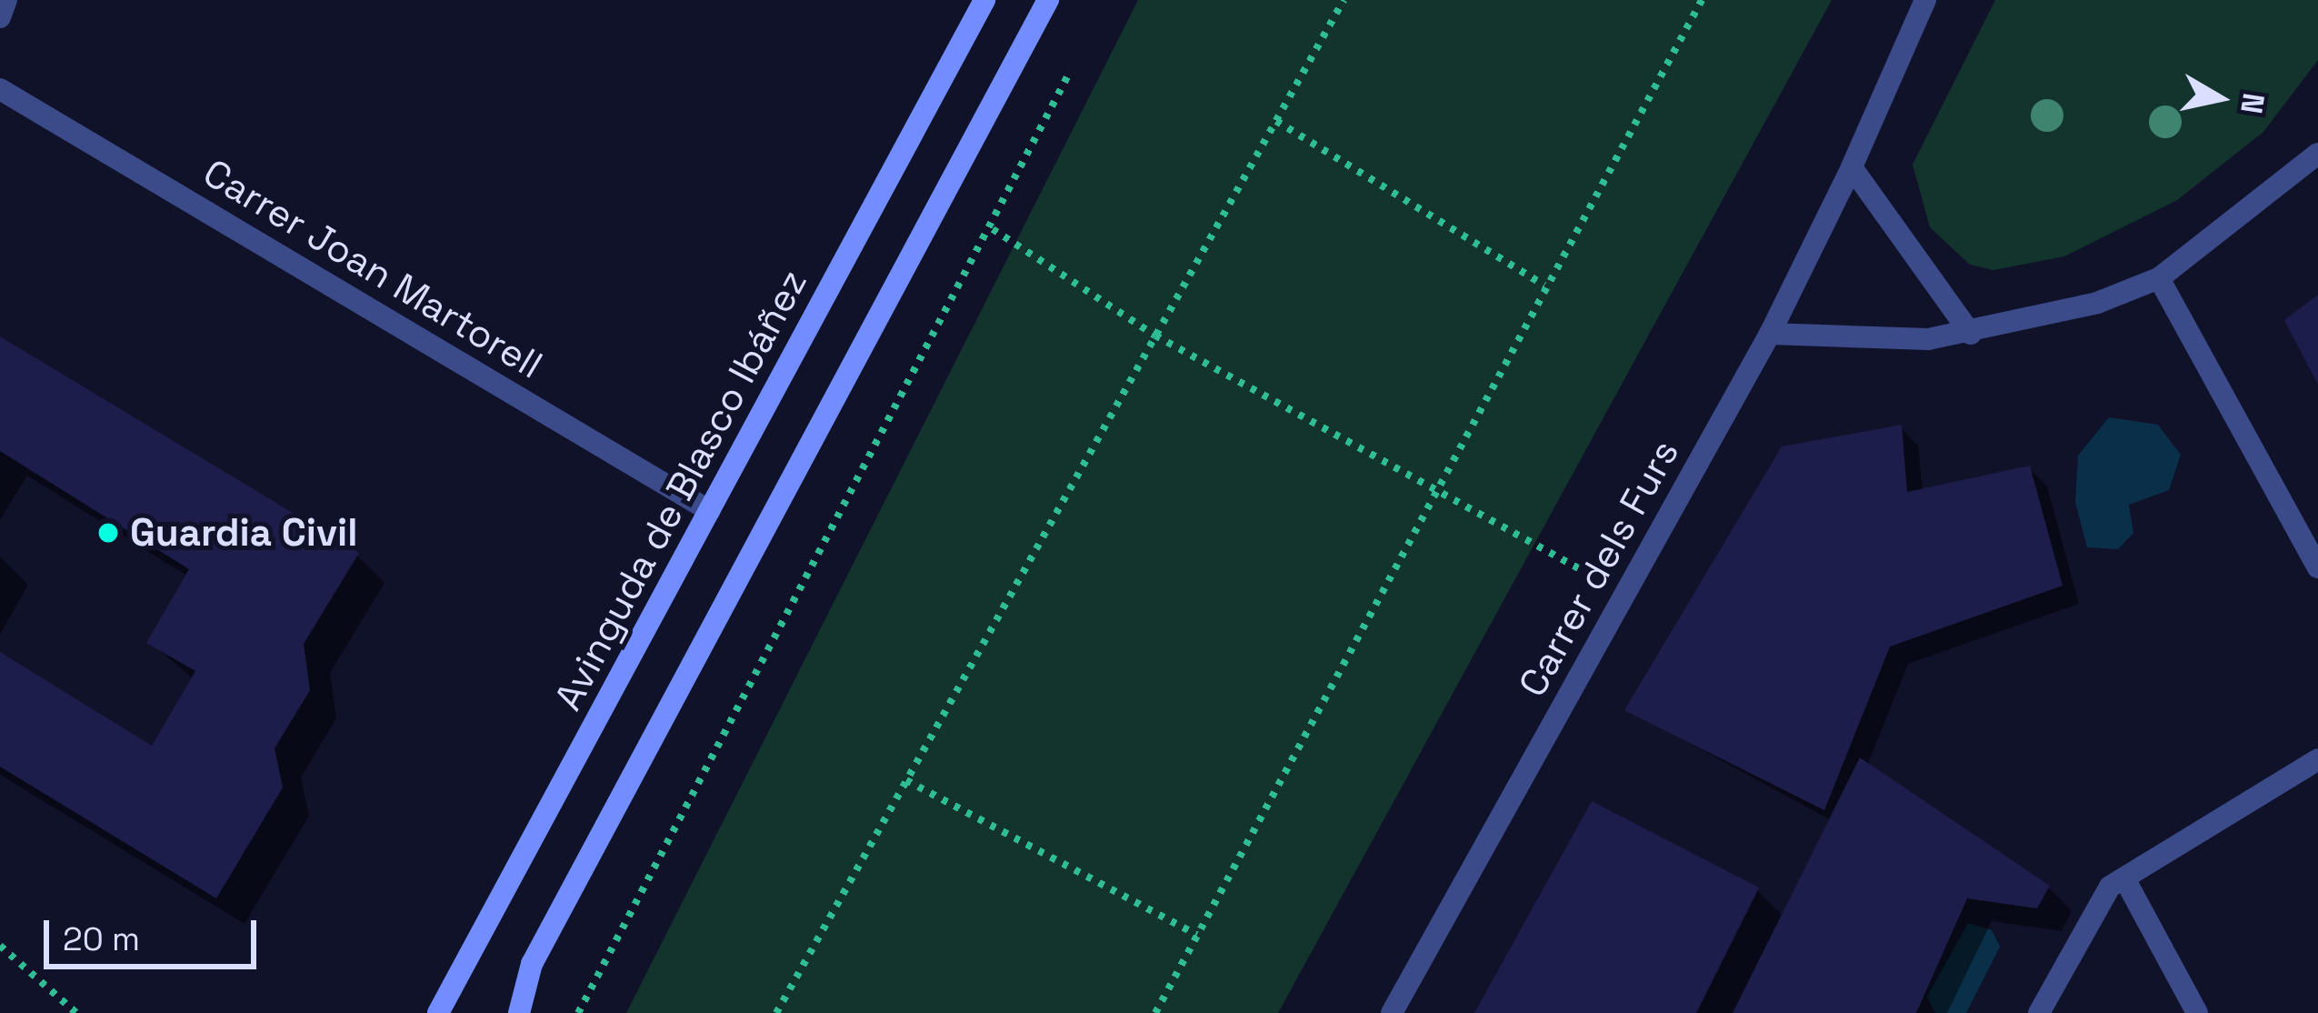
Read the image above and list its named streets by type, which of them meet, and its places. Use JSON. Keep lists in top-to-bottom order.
{
  "streets": {
    "main road": ["Avinguda de Blasco Ibáñez"],
    "street": ["Carrer Joan Martorell", "Carrer dels Furs"]
  },
  "crossings": [
    ["Carrer Joan Martorell", "Avinguda de Blasco Ibáñez"]
  ],
  "places": ["Guardia Civil"],
  "scale_bar": "20 m",
  "north": "right"
}
